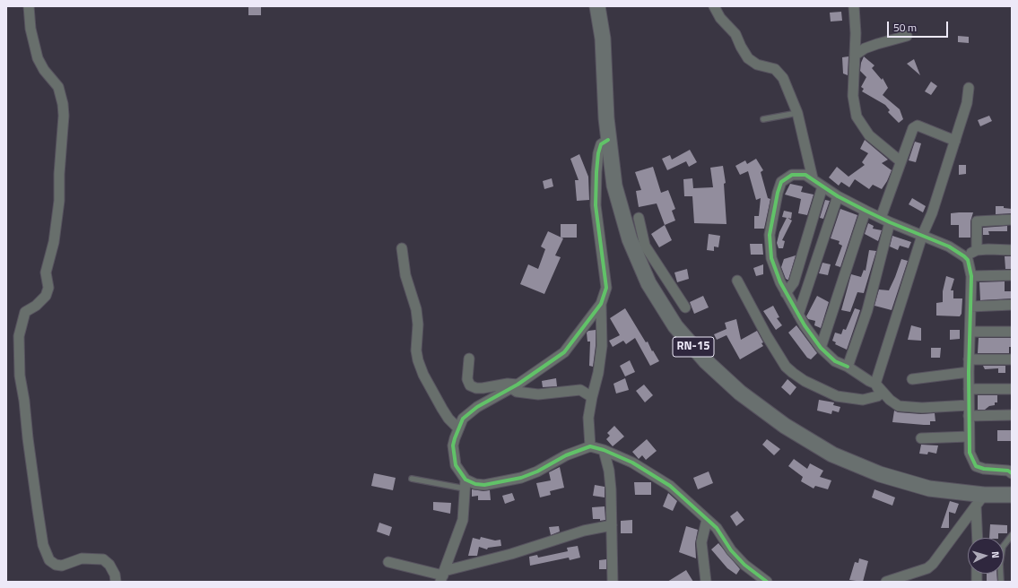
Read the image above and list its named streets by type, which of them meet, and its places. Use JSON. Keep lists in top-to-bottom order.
{
  "streets": {
    "main road": ["RN-15"]
  },
  "scale_bar": "50 m",
  "north": "right"
}
